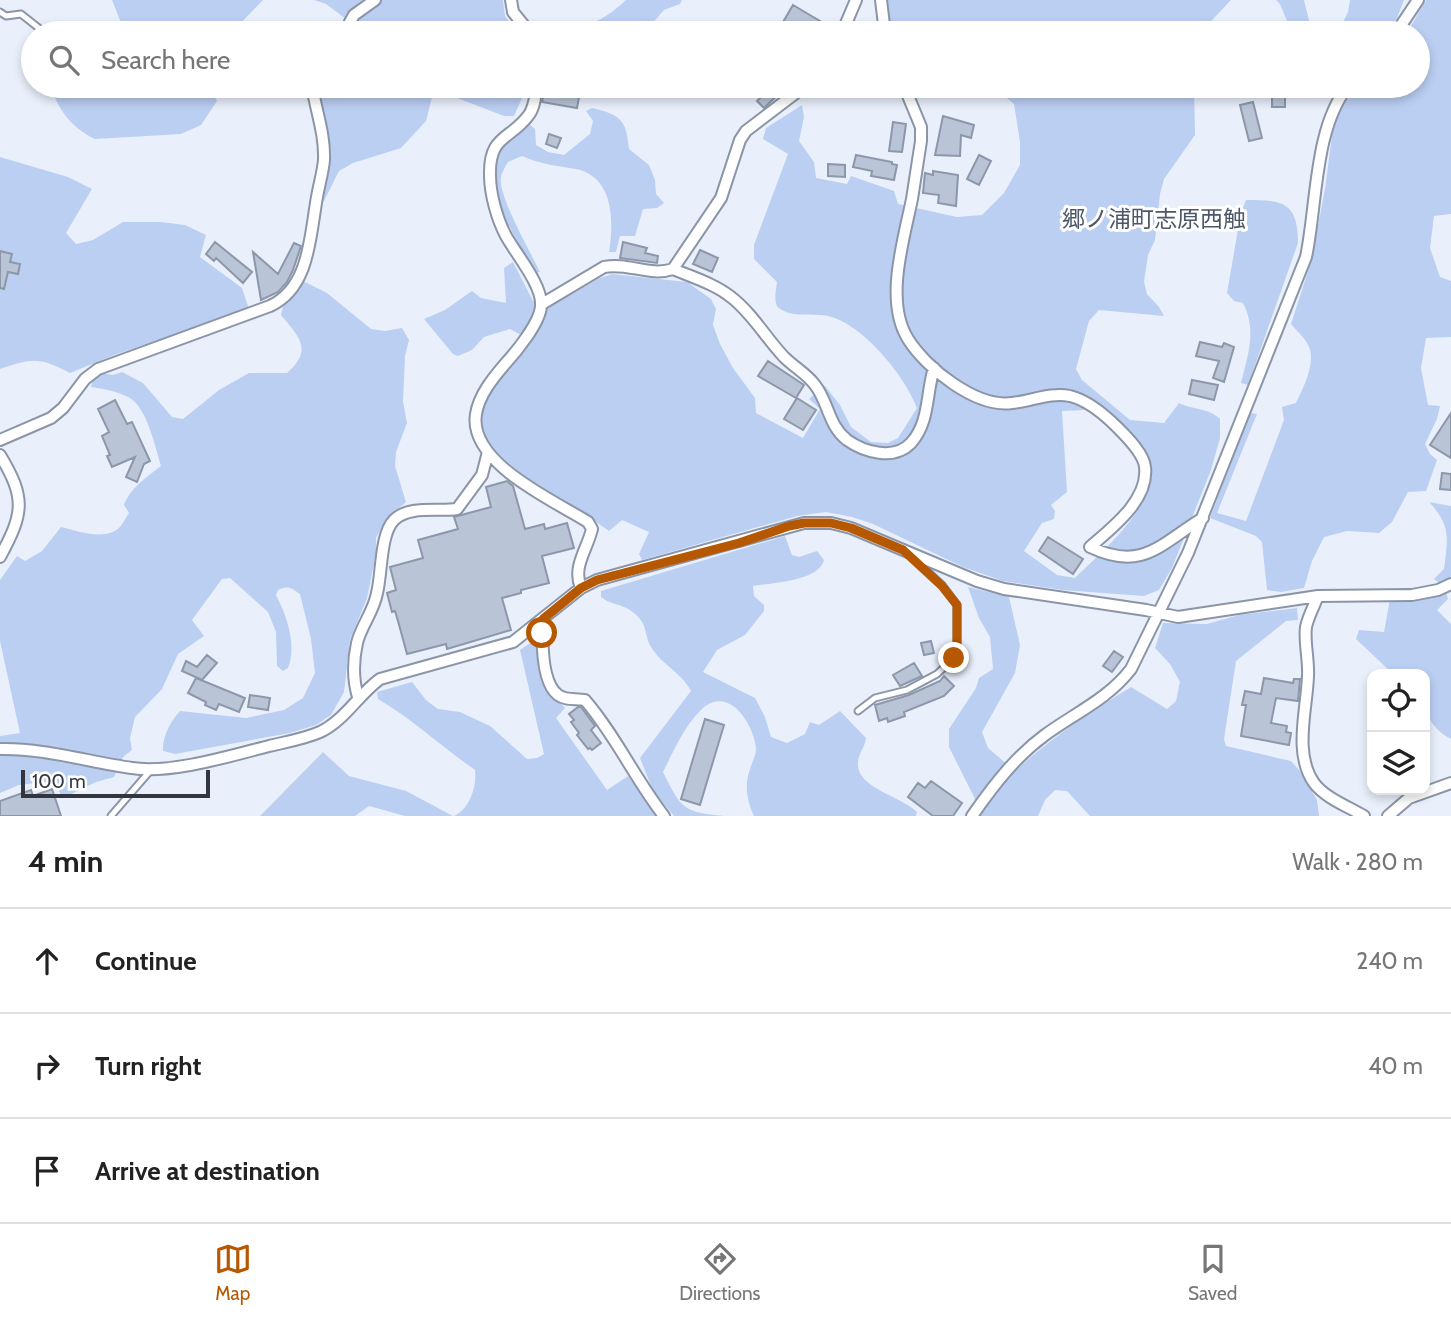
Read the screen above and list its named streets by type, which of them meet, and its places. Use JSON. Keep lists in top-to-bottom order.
{
  "districts": ["郷ノ浦町志原西触"],
  "scale_bar": "100 m",
  "page": {
    "search": "Search here",
    "scale": "100 m",
    "heading": ["4 min", "Walk · 280 m"],
    "list": [
      ["Continue", "240 m"],
      ["Turn right", "40 m"],
      "Arrive at destination"
    ],
    "nav": ["Map", "Directions", "Saved"]
  }
}
